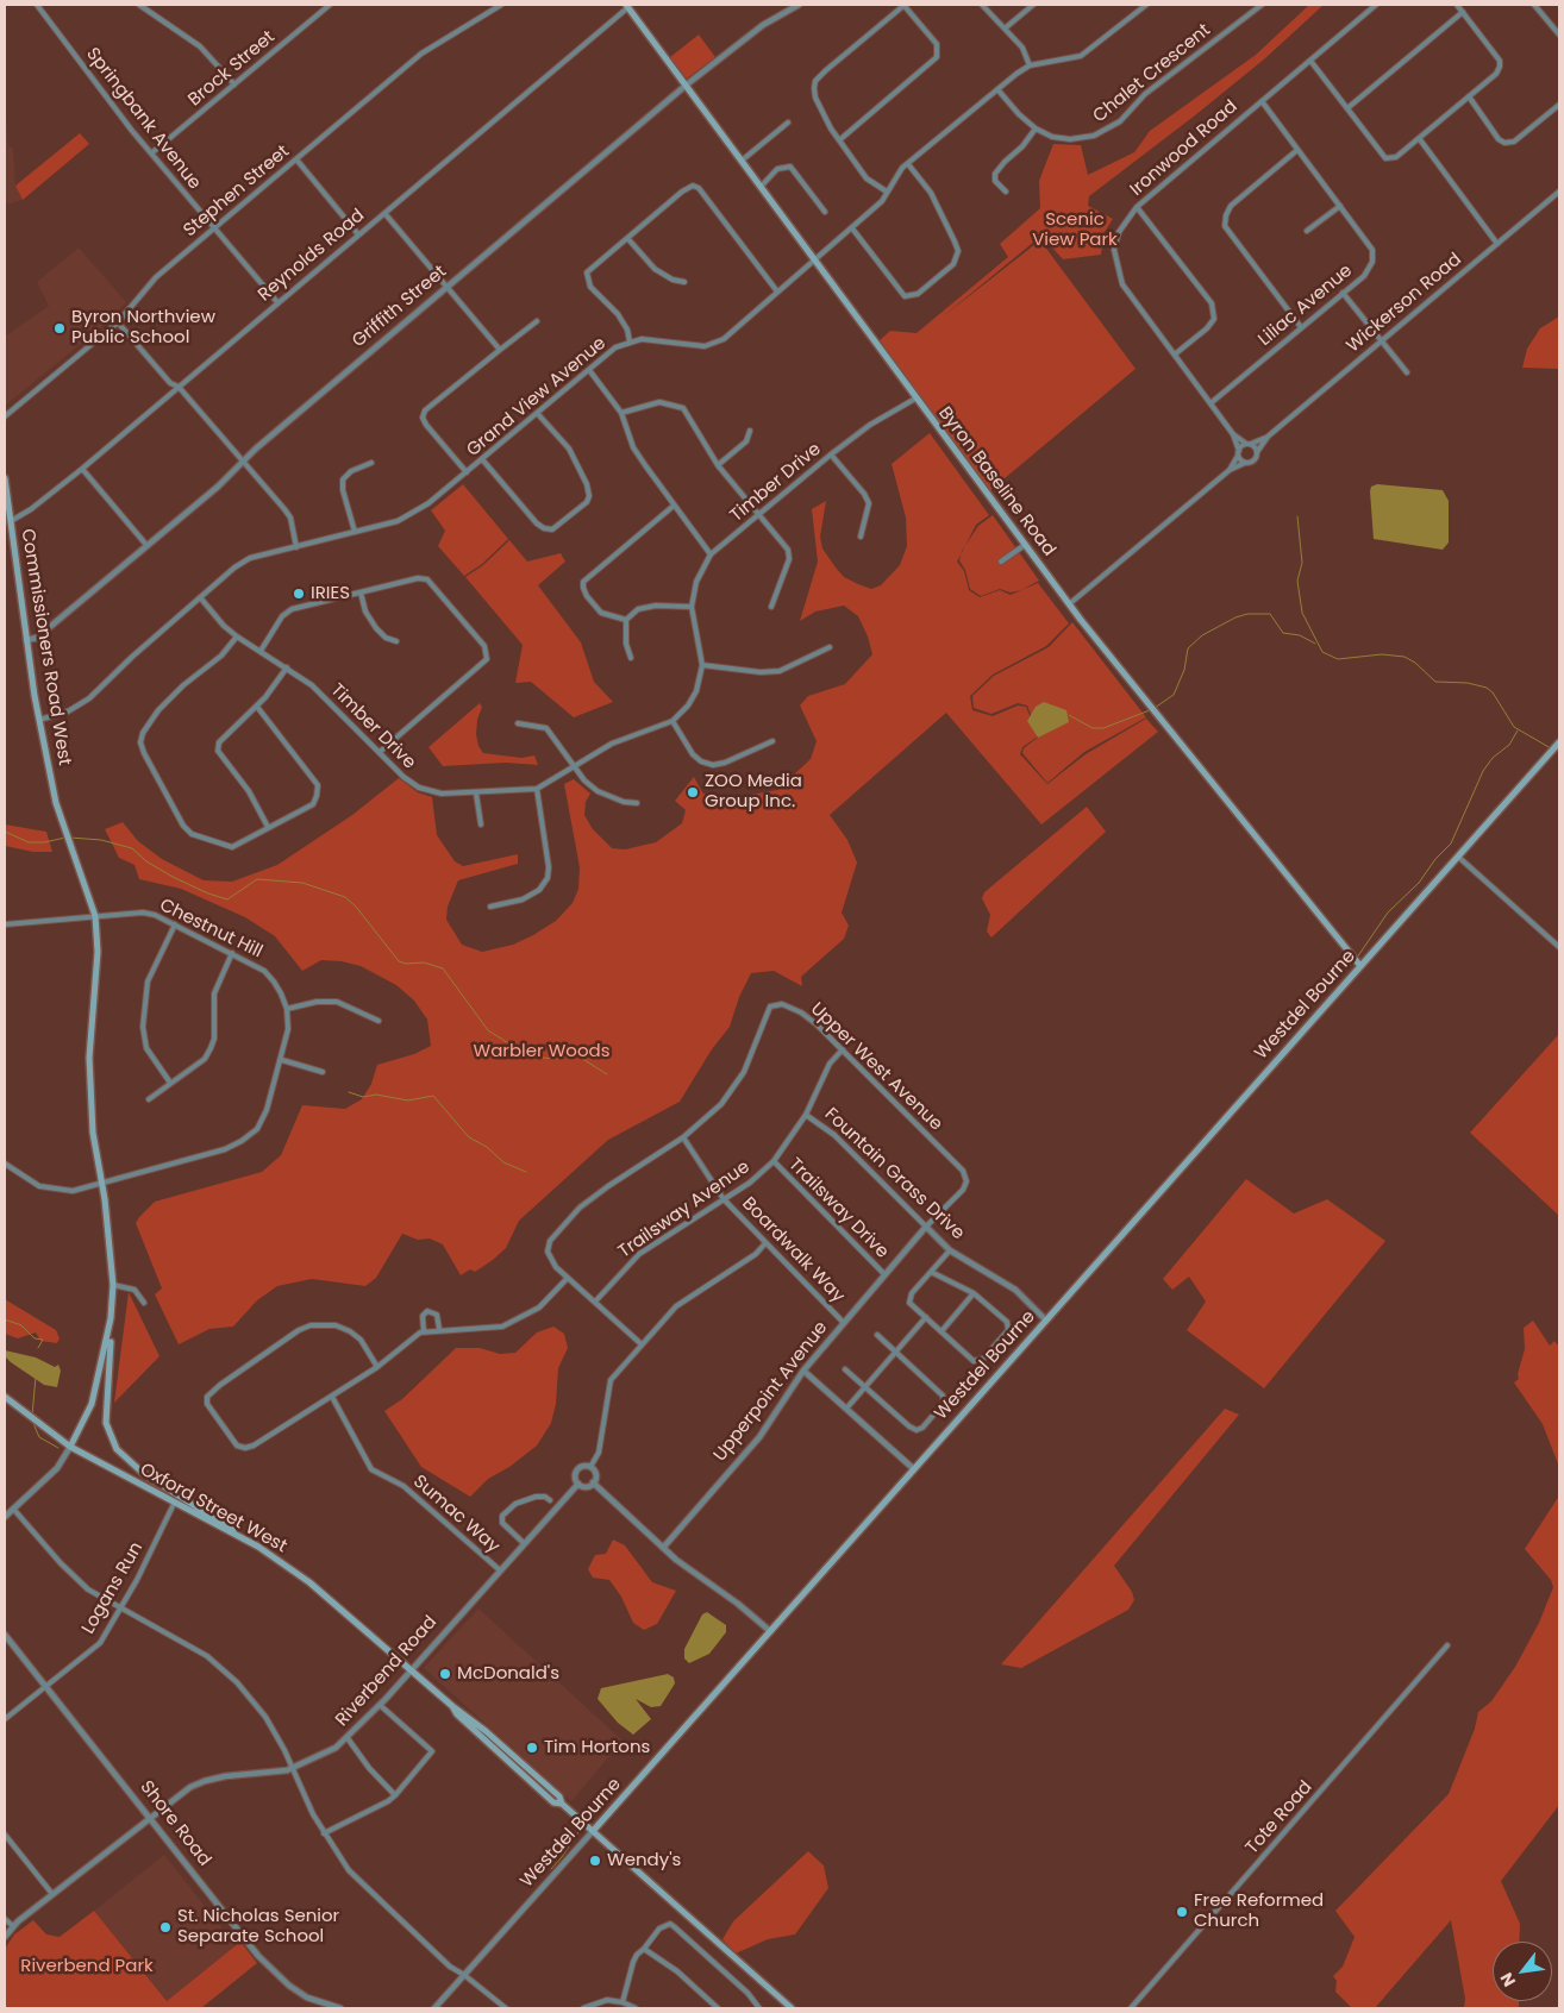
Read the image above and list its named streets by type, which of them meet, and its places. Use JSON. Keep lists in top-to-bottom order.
{
  "streets": {
    "main road": [
      "Byron Baseline Road",
      "Commissioners Road West",
      "Westdel Bourne",
      "Oxford Street West"
    ],
    "street": [
      "Brock Street",
      "Chalet Crescent",
      "Springbank Avenue",
      "Ironwood Road",
      "Stephen Street",
      "Reynolds Road",
      "Wickerson Road",
      "Liliac Avenue",
      "Griffith Street",
      "Grand View Avenue",
      "Timber Drive",
      "Chestnut Hill",
      "Upper West Avenue",
      "Fountain Grass Drive",
      "Trailsway Drive",
      "Trailsway Avenue",
      "Boardwalk Way",
      "Upperpoint Avenue",
      "Sumac Way",
      "Logans Run",
      "Riverbend Road",
      "Tote Road",
      "Shore Road"
    ]
  },
  "crossings": [
    ["Brock Street", "Springbank Avenue"],
    ["Chalet Crescent", "Grand View Avenue"],
    ["Springbank Avenue", "Stephen Street"],
    ["Springbank Avenue", "Reynolds Road"],
    ["Ironwood Road", "Wickerson Road"],
    ["Ironwood Road", "Liliac Avenue"],
    ["Reynolds Road", "Byron Baseline Road"],
    ["Reynolds Road", "Commissioners Road West"],
    ["Griffith Street", "Byron Baseline Road"],
    ["Griffith Street", "Commissioners Road West"],
    ["Grand View Avenue", "Byron Baseline Road"],
    ["Grand View Avenue", "Timber Drive"],
    ["Grand View Avenue", "Commissioners Road West"],
    ["Byron Baseline Road", "Timber Drive"],
    ["Byron Baseline Road", "Westdel Bourne"],
    ["Commissioners Road West", "Chestnut Hill"],
    ["Commissioners Road West", "Oxford Street West"],
    ["Westdel Bourne", "Fountain Grass Drive"],
    ["Westdel Bourne", "Oxford Street West"],
    ["Upper West Avenue", "Fountain Grass Drive"],
    ["Upper West Avenue", "Trailsway Avenue"],
    ["Upper West Avenue", "Boardwalk Way"],
    ["Upper West Avenue", "Upperpoint Avenue"],
    ["Fountain Grass Drive", "Trailsway Avenue"],
    ["Fountain Grass Drive", "Upperpoint Avenue"],
    ["Trailsway Drive", "Trailsway Avenue"],
    ["Trailsway Drive", "Upperpoint Avenue"],
    ["Trailsway Avenue", "Boardwalk Way"],
    ["Boardwalk Way", "Upperpoint Avenue"],
    ["Oxford Street West", "Logans Run"],
    ["Oxford Street West", "Riverbend Road"],
    ["Sumac Way", "Riverbend Road"],
    ["Logans Run", "Shore Road"],
    ["Riverbend Road", "Shore Road"]
  ],
  "parks": ["Scenic View Park", "Warbler Woods", "Riverbend Park"],
  "places": [
    "Byron Northview Public School",
    "IRIES",
    "ZOO Media Group Inc.",
    "McDonald's",
    "Tim Hortons",
    "Wendy's",
    "Free Reformed Church",
    "St. Nicholas Senior Separate School"
  ],
  "north": "bottom left"
}
